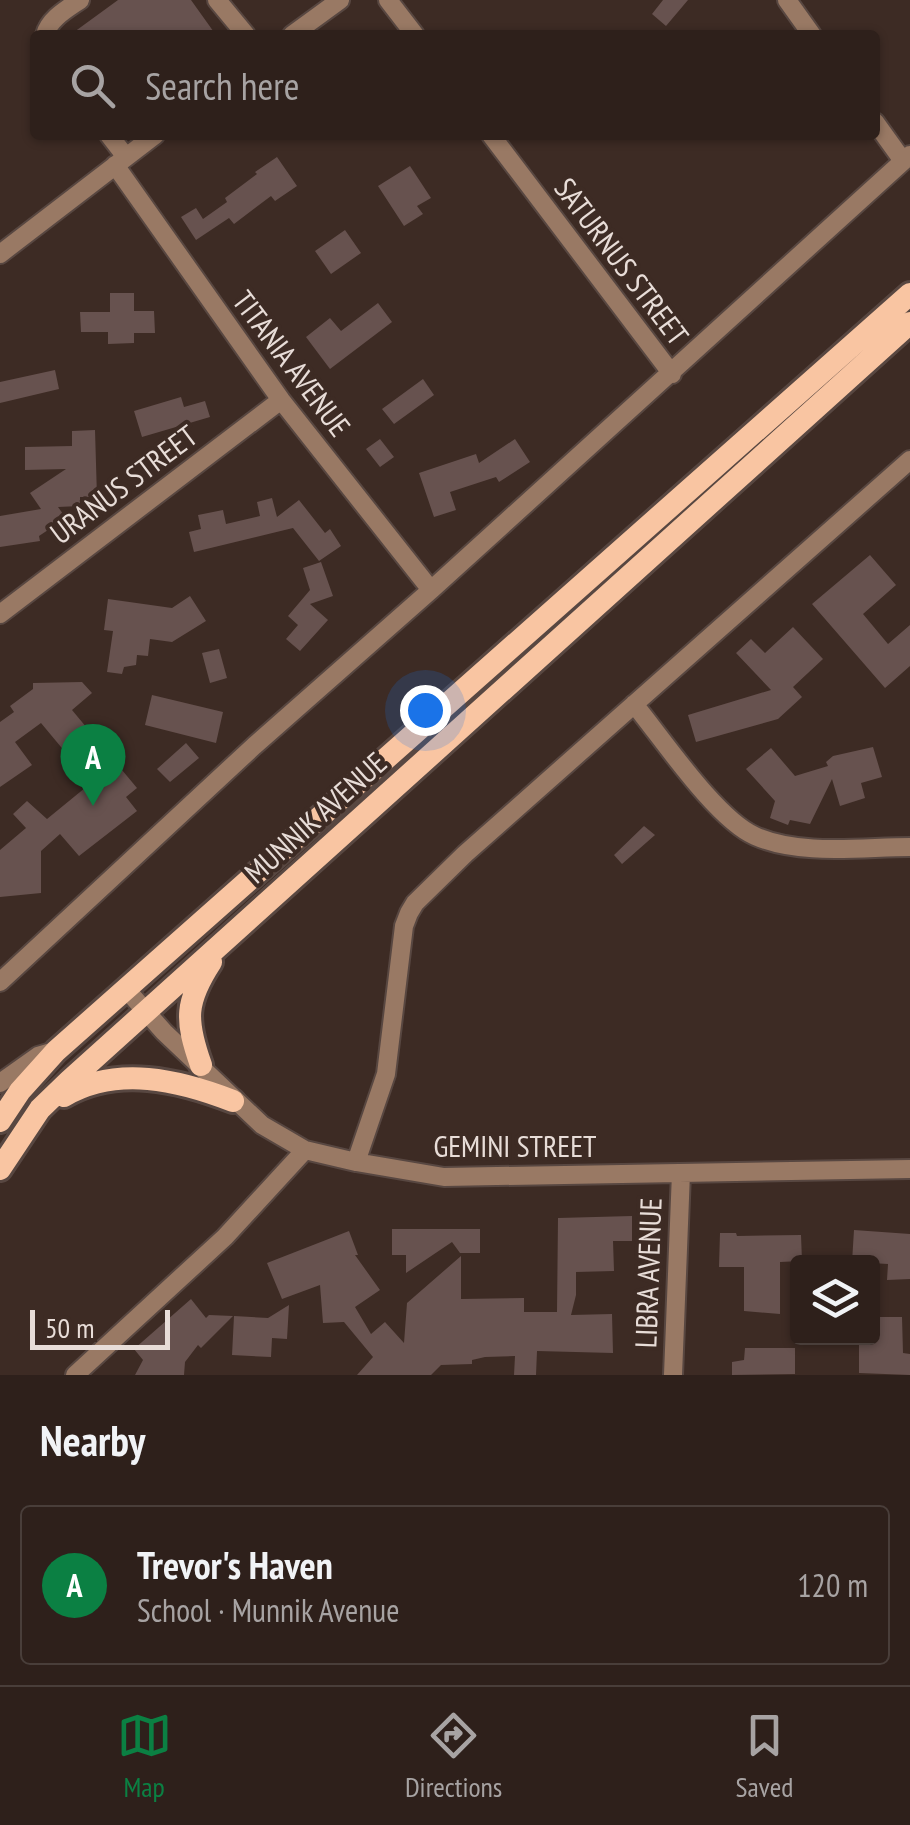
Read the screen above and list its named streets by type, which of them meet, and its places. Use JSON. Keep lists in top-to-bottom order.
{
  "streets": {
    "main road": ["MUNNIK AVENUE"],
    "street": [
      "SATURNUS STREET",
      "TITANIA AVENUE",
      "URANUS STREET",
      "GEMINI STREET",
      "LIBRA AVENUE"
    ]
  },
  "crossings": [
    ["TITANIA AVENUE", "URANUS STREET"],
    ["MUNNIK AVENUE", "GEMINI STREET"],
    ["GEMINI STREET", "LIBRA AVENUE"]
  ],
  "scale_bar": "50 m",
  "page": {
    "search": "Search here",
    "pins": "A",
    "scale": "50 m",
    "heading": "Nearby",
    "list": [
      {
        "mark": "A",
        "name": "Trevor's Haven",
        "note": "School · Munnik Avenue",
        "value": "120 m"
      }
    ],
    "nav": ["Map", "Directions", "Saved"]
  }
}
